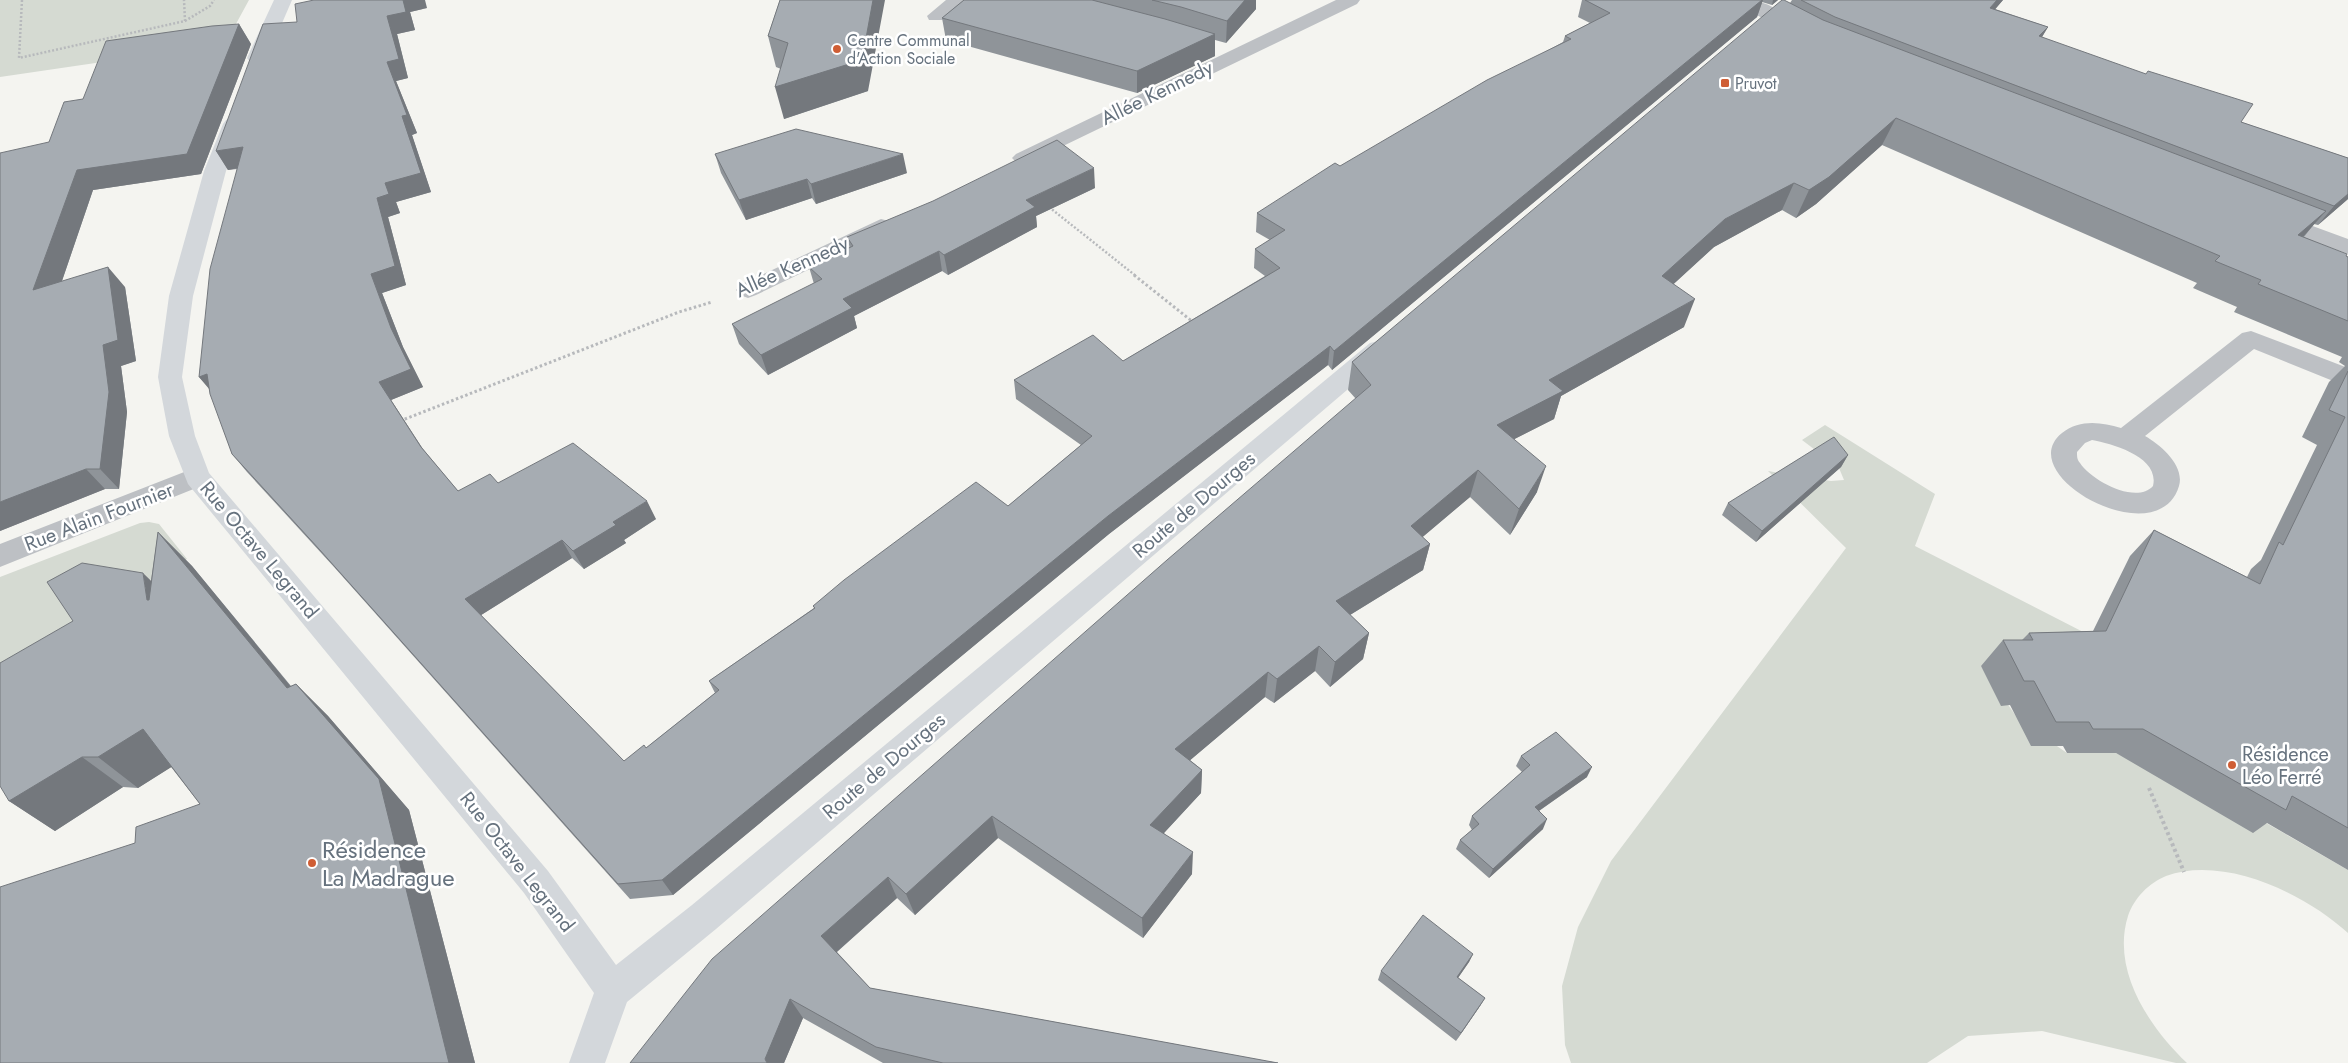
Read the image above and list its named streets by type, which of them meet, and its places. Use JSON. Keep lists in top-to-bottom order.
{
  "streets": {
    "main road": ["Route de Dourges", "Rue Octave Legrand"],
    "street": ["Allée Kennedy", "Rue Alain Fournier"]
  },
  "crossings": [
    ["Route de Dourges", "Rue Octave Legrand"],
    ["Rue Alain Fournier", "Rue Octave Legrand"]
  ],
  "places": {
    "other": ["Centre Communal d'Action Sociale", "Résidence Léo Ferré", "Résidence La Madrague"],
    "transit": ["Pruvot"]
  }
}
